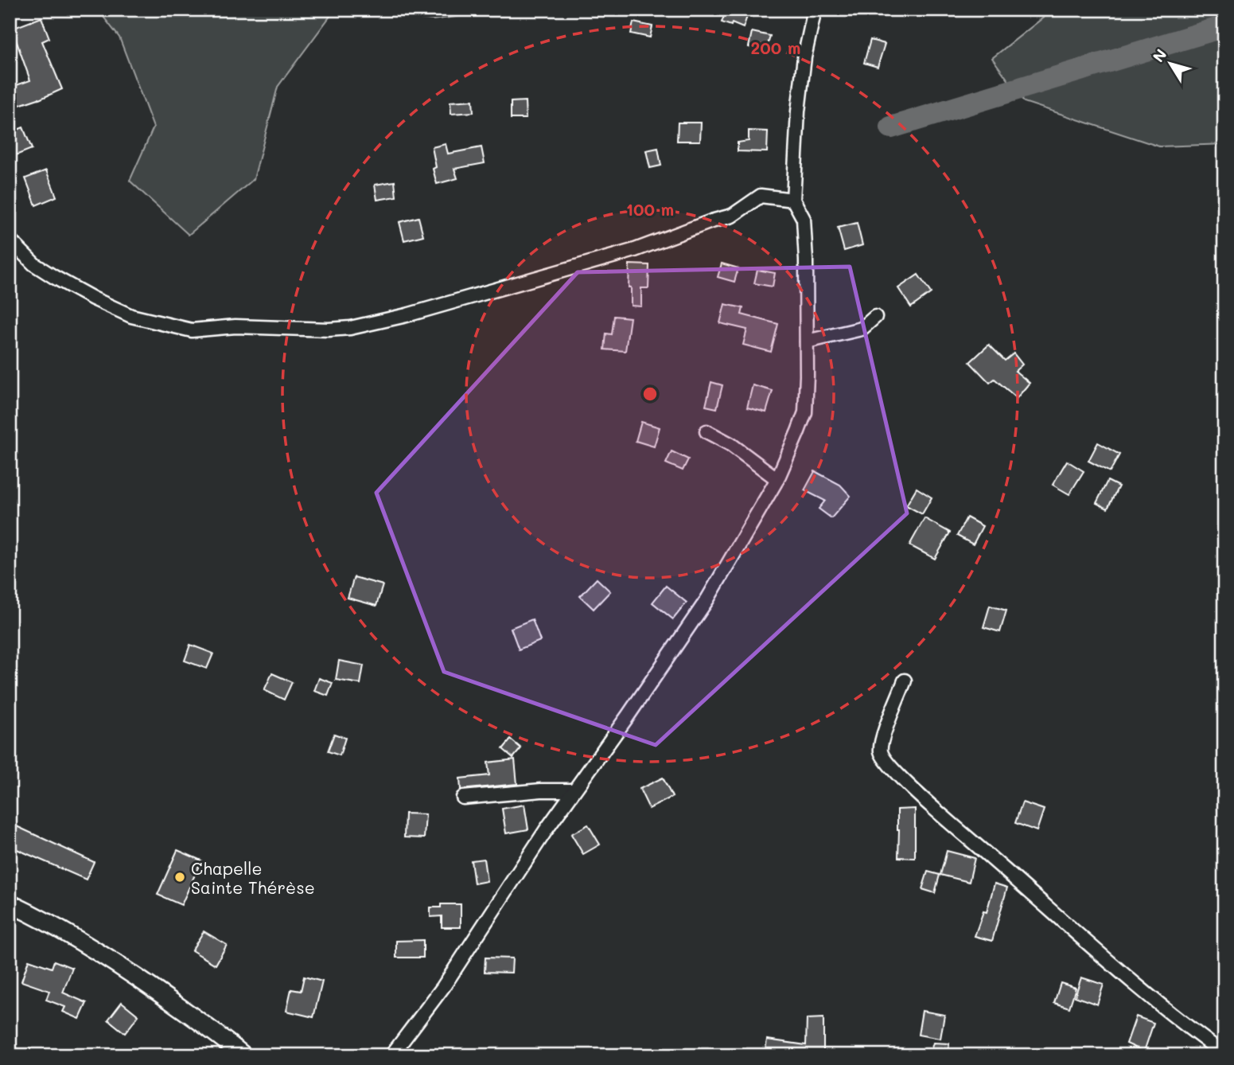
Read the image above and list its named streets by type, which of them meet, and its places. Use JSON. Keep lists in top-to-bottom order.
{
  "places": ["Chapelle Sainte Thérèse"],
  "north": "top left",
  "rings": ["200 m", "100 m"]
}
